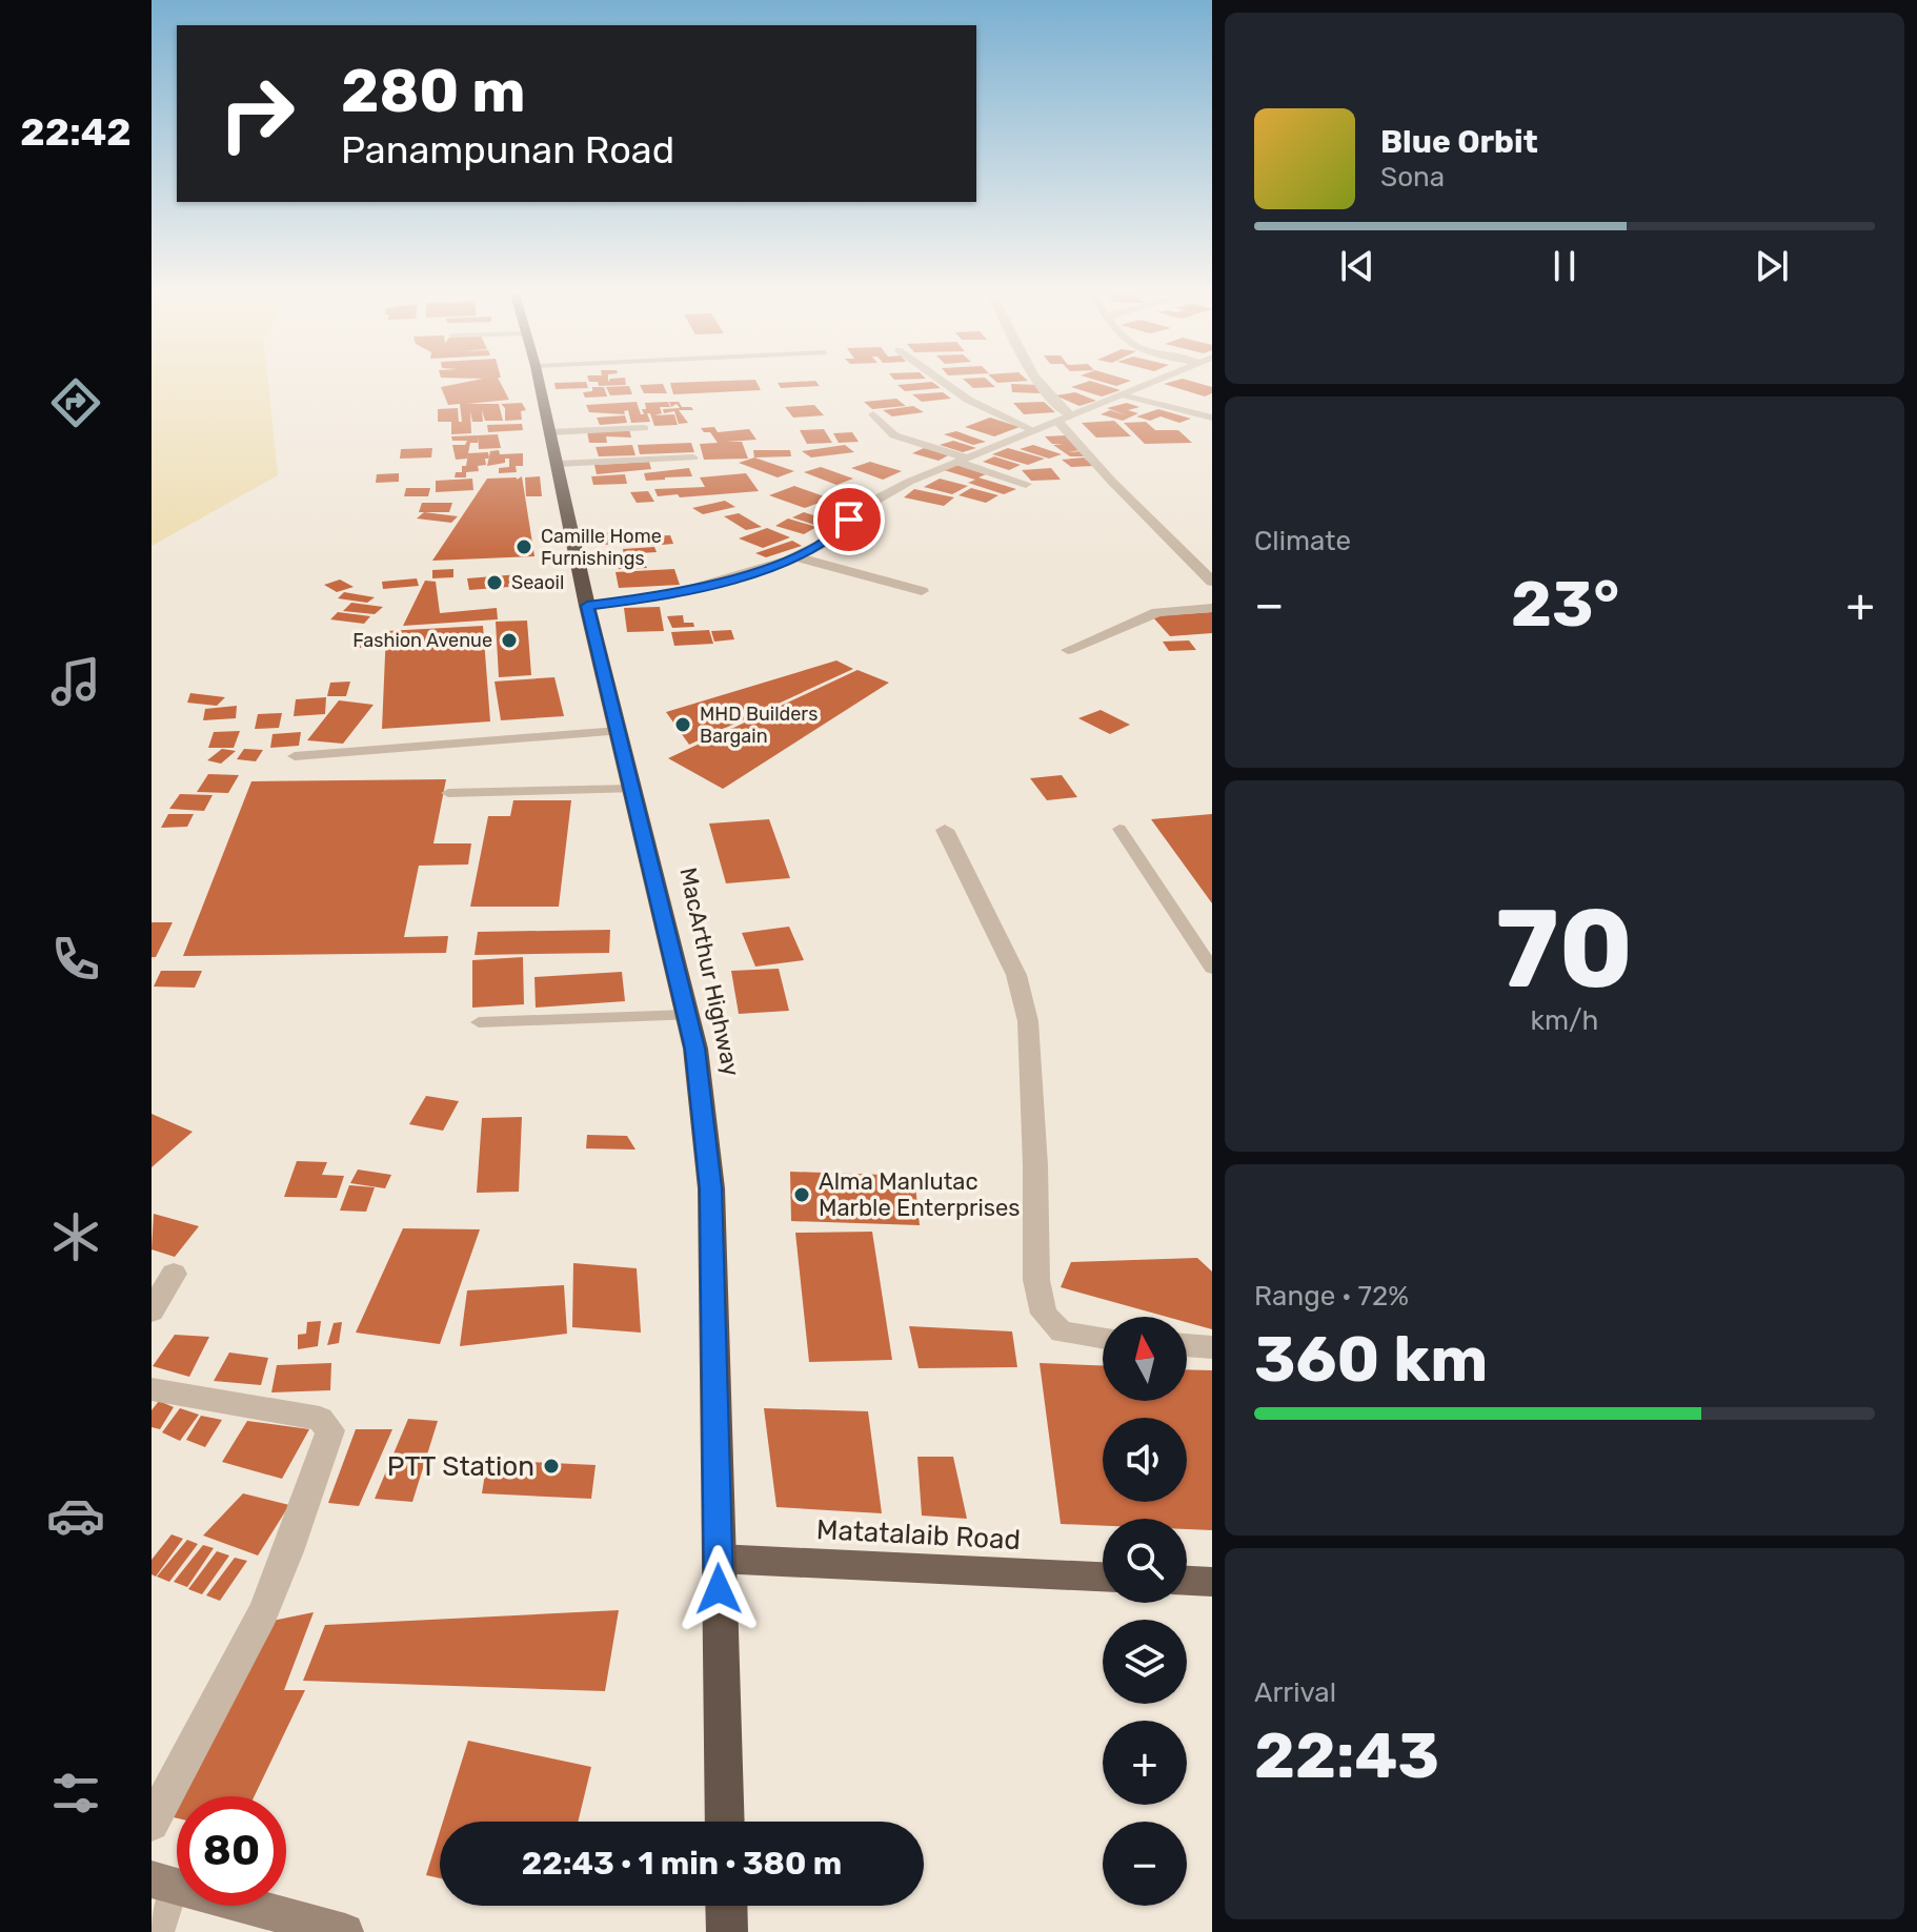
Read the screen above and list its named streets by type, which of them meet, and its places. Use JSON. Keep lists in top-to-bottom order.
{
  "streets": {
    "highway": ["MacArthur Highway"],
    "main road": ["Matatalaib Road"]
  },
  "crossings": [
    ["MacArthur Highway", "Matatalaib Road"]
  ],
  "places": [
    "Camille Home Furnishings",
    "Seaoil",
    "Fashion Avenue",
    "MHD Builders Bargain",
    "Alma Manlutac Marble Enterprises",
    "PTT Station"
  ],
  "north": "top",
  "page": {
    "tabs": "22:42",
    "turn": ["280 m", "Panampunan Road"],
    "song": ["Blue Orbit", "Sona"],
    "tile": [
      "Climate",
      ["70", "km/h"],
      ["Range · 72%", "360 km"],
      ["Arrival", "22:43"]
    ],
    "heat": ["−", "23°", "+"],
    "map_buttons": ["+", "−"],
    "limit": "80",
    "trip": "22:43 · 1 min · 380 m"
  }
}
